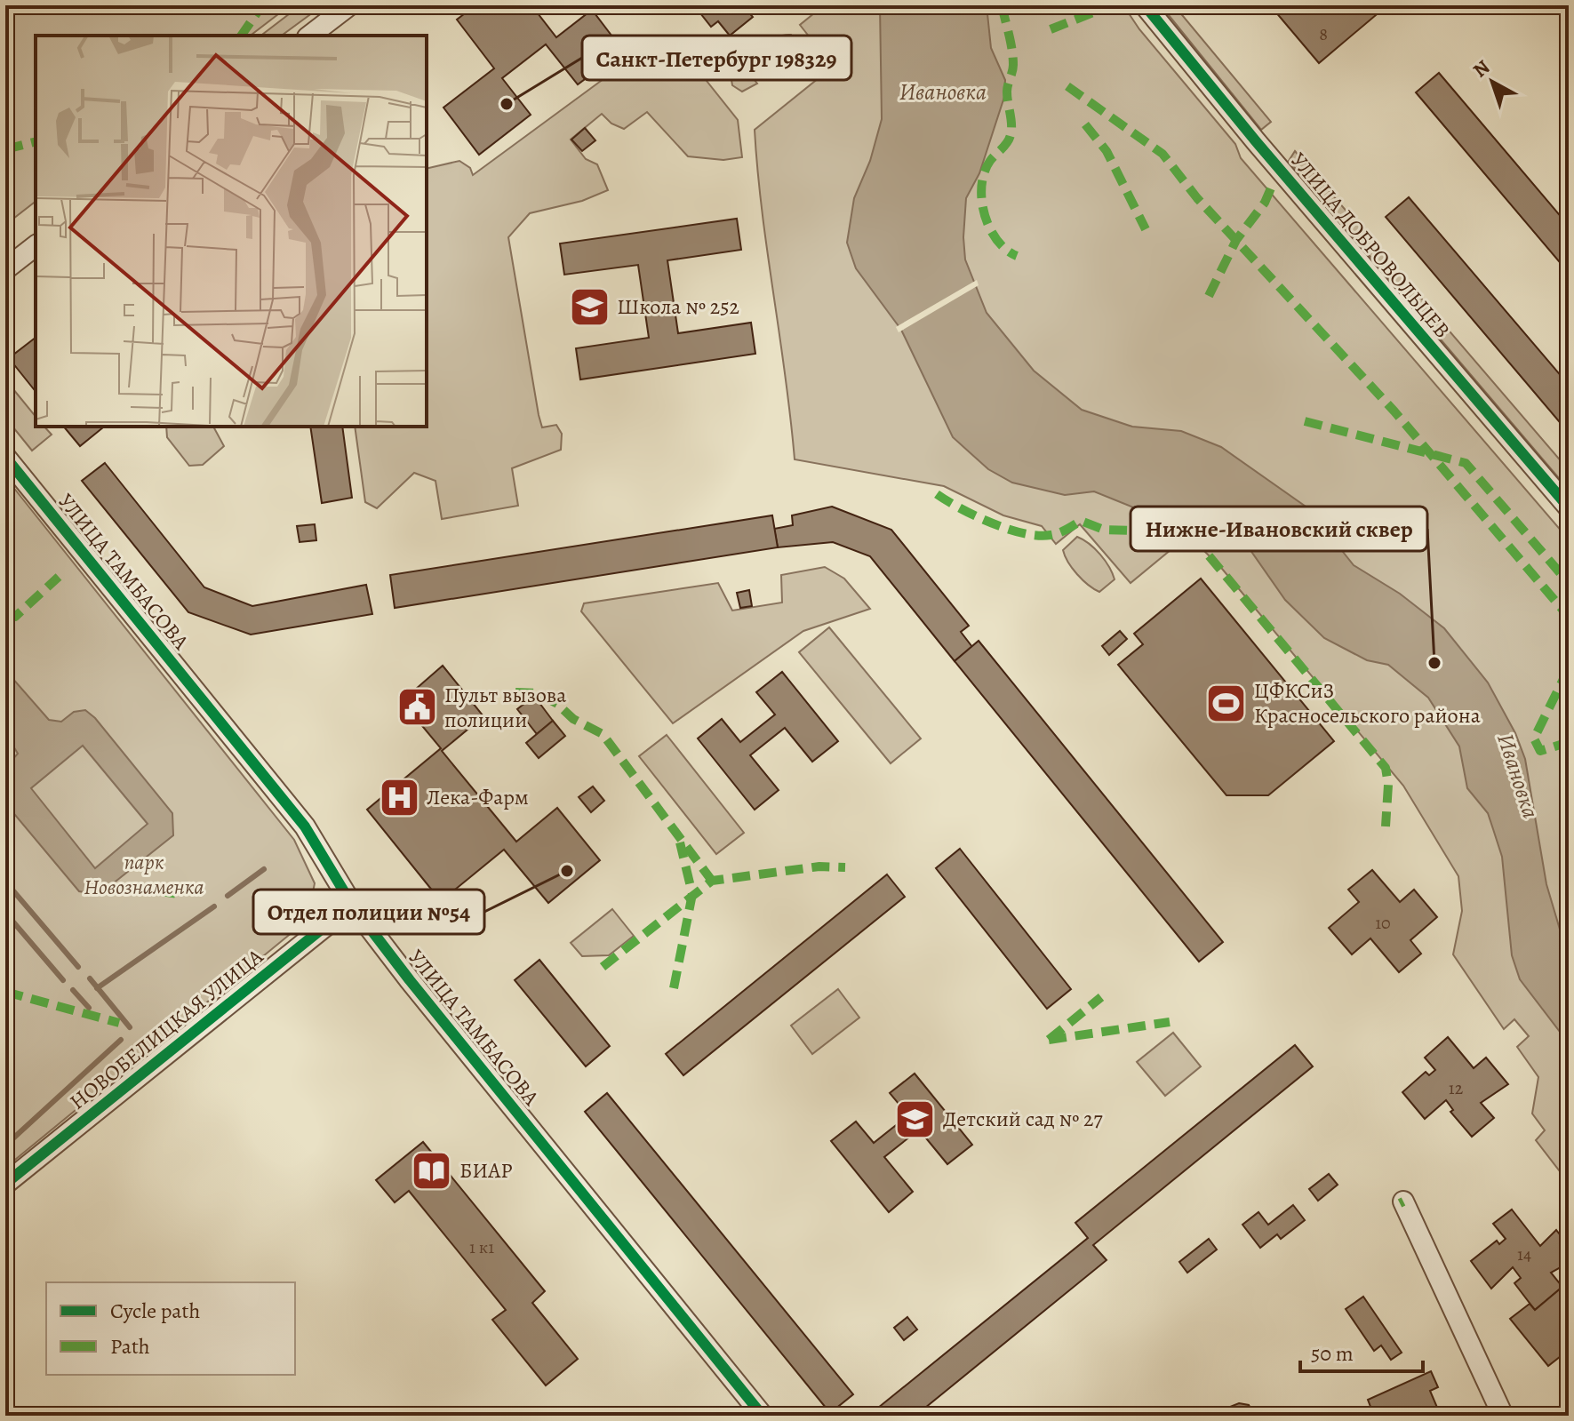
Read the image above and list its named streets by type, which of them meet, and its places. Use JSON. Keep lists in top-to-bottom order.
{
  "streets": {
    "street": ["УЛИЦА ДОБРОВОЛЬЦЕВ", "УЛИЦА ТАМБАСОВА", "НОВОБЕЛИЦКАЯ УЛИЦА"]
  },
  "crossings": [
    ["УЛИЦА ТАМБАСОВА", "НОВОБЕЛИЦКАЯ УЛИЦА"]
  ],
  "water": ["Ивановка"],
  "parks": ["парк Новознаменка"],
  "places": {
    "other": ["Санкт-Петербург 198329", "Нижне-Ивановский сквер", "Отдел полиции №54"],
    "school or university": ["Школа № 252", "Детский сад № 27"],
    "sports": ["ЦФКСиЗ Красносельского района"],
    "public building": ["Пульт вызова полиции"],
    "hospital": ["Лека-Фарм"],
    "library": ["БИАР"]
  },
  "house_numbers": [
    "8",
    "10",
    "12",
    "1 к1",
    "14"
  ],
  "legend": ["Cycle path", "Path"],
  "scale_bar": "50 m",
  "north": "top left"
}
